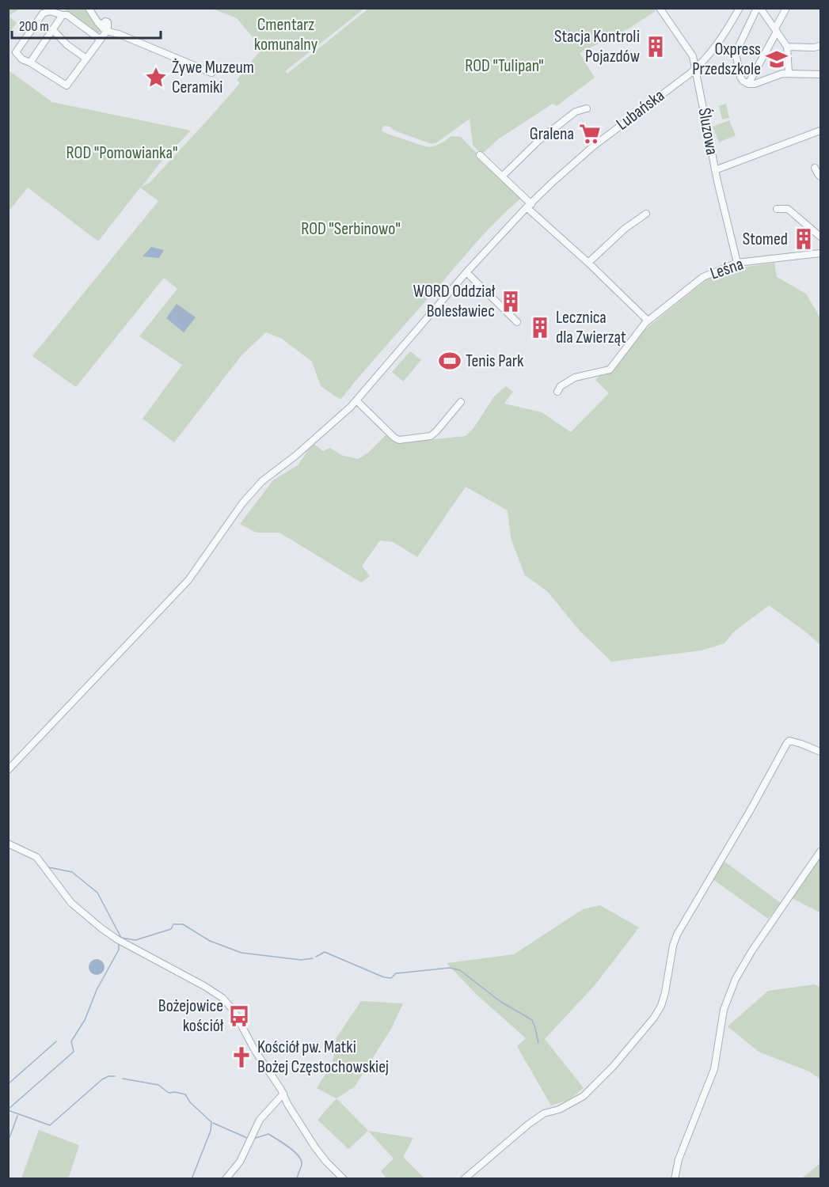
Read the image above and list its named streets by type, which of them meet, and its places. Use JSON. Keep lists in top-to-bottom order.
{
  "streets": {
    "street": ["Lubańska", "Śluzowa", "Leśna"]
  },
  "crossings": [
    ["Lubańska", "Śluzowa"],
    ["Śluzowa", "Leśna"]
  ],
  "parks": [
    "Cmentarz komunalny",
    "ROD \"Tulipan\"",
    "ROD \"Pomowianka\"",
    "ROD \"Serbinowo\""
  ],
  "places": {
    "building": [
      "Stacja Kontroli Pojazdów",
      "Stomed",
      "WORD Oddział Bolesławiec",
      "Lecznica dla Zwierząt"
    ],
    "school or university": ["Oxpress Przedszkole"],
    "place": ["Żywe Muzeum Ceramiki"],
    "supermarket": ["Gralena"],
    "sports": ["Tenis Park"],
    "bus stop": ["Bożejowice kościół"],
    "church": ["Kościół pw. Matki Bożej Częstochowskiej"]
  },
  "scale_bar": "200 m"
}
